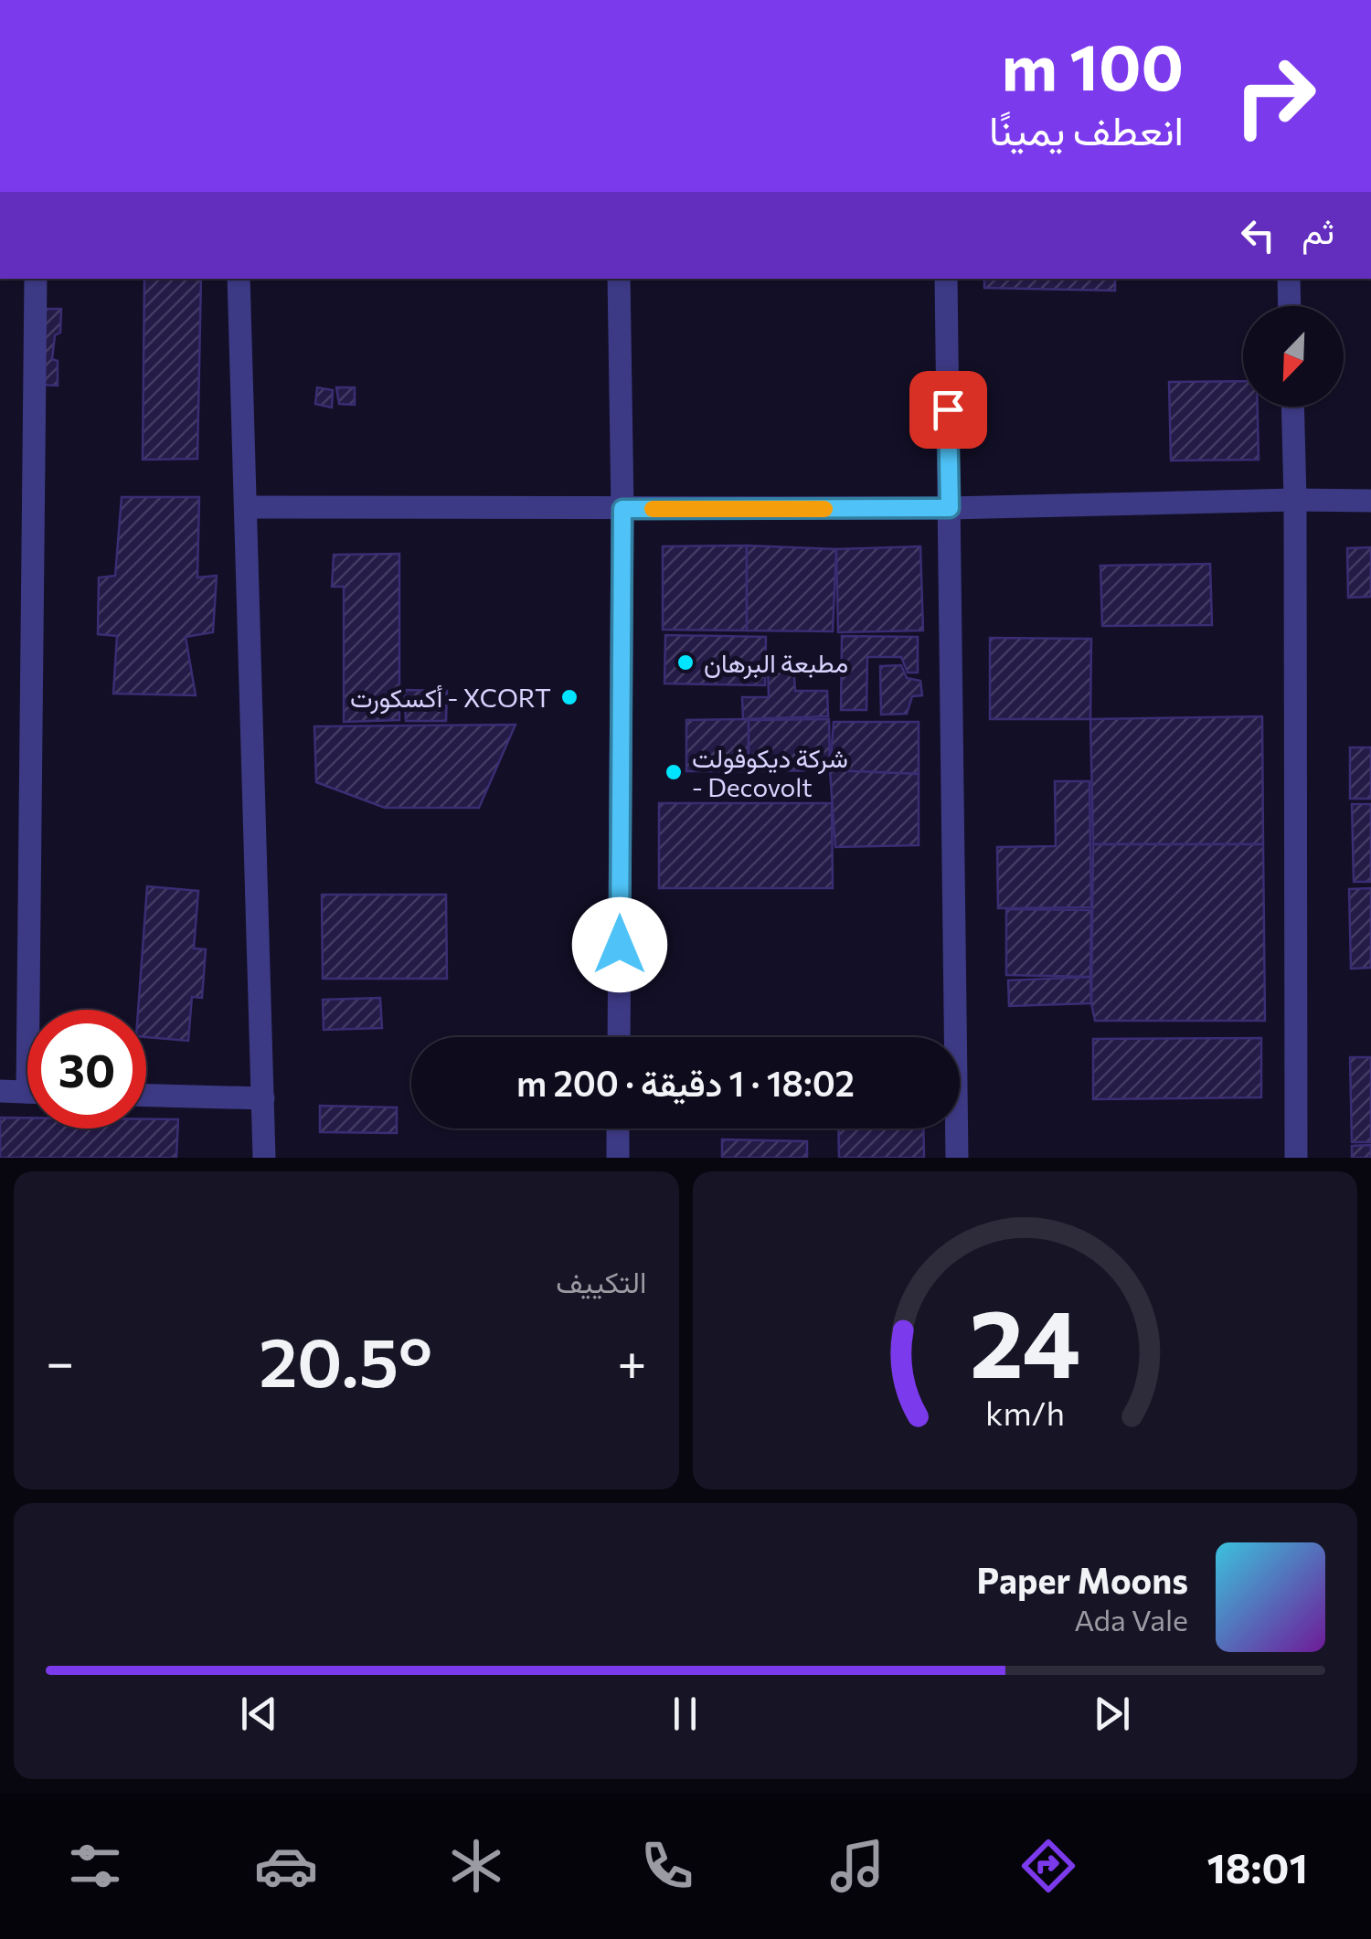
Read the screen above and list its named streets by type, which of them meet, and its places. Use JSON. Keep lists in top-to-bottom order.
{
  "places": ["مطبعة البرهان", "أكسكورت - XCORT", "شركة ديكوفولت - Decovolt"],
  "north": "bottom left",
  "page": {
    "turn": ["100 m", "انعطف يمينًا"],
    "then": "ثم",
    "limit": "30",
    "trip": "18:02 · 1 دقيقة · 200 m",
    "tile": "التكييف",
    "heat": ["−", "20.5°", "+"],
    "song": ["Paper Moons", "Ada Vale"],
    "tabs": "18:01",
    "gauge": ["24", "km/h"]
  }
}
